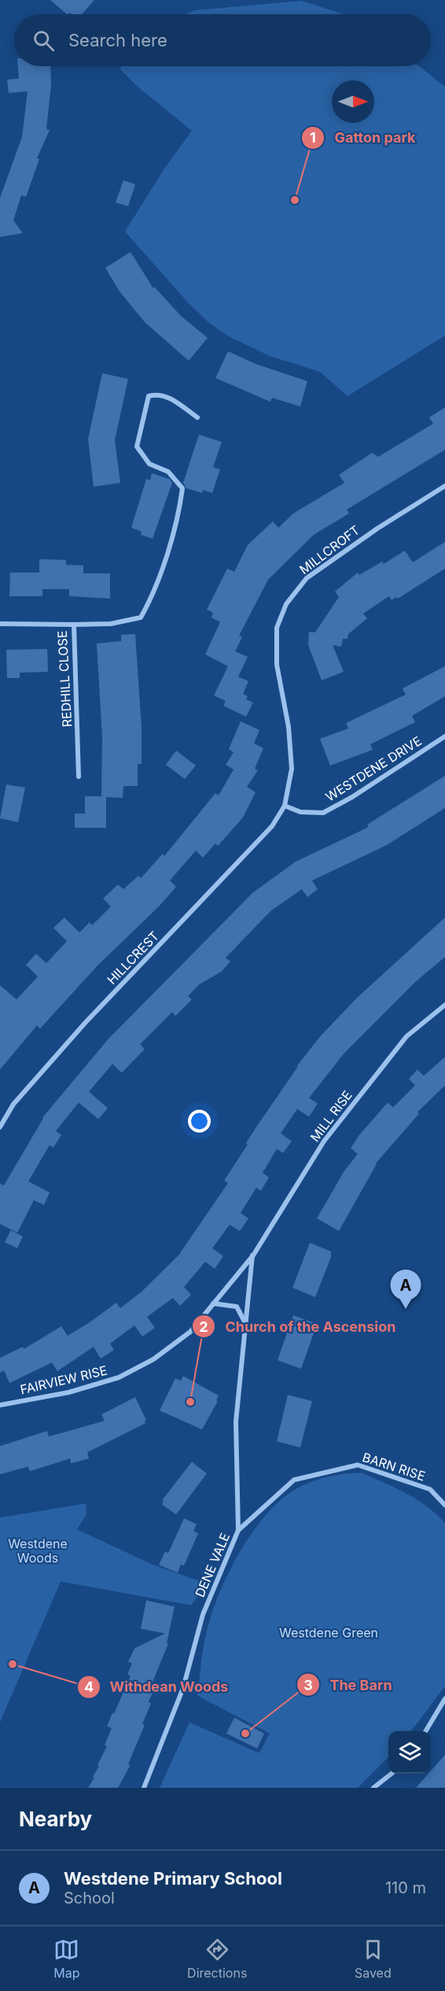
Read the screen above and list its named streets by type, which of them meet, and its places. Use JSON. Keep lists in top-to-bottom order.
{
  "streets": {
    "street": [
      "MILLCROFT",
      "REDHILL CLOSE",
      "WESTDENE DRIVE",
      "HILLCREST",
      "MILL RISE",
      "FAIRVIEW RISE",
      "BARN RISE",
      "DENE VALE"
    ]
  },
  "crossings": [
    ["MILLCROFT", "WESTDENE DRIVE"],
    ["MILLCROFT", "HILLCREST"],
    ["WESTDENE DRIVE", "HILLCREST"],
    ["MILL RISE", "FAIRVIEW RISE"],
    ["MILL RISE", "DENE VALE"],
    ["FAIRVIEW RISE", "DENE VALE"],
    ["BARN RISE", "DENE VALE"]
  ],
  "parks": ["Westdene Woods", "Westdene Green"],
  "places": [
    "Gatton park",
    "Church of the Ascension",
    "Withdean Woods",
    "The Barn"
  ],
  "north": "right",
  "page": {
    "search": "Search here",
    "pins": "A",
    "heading": "Nearby",
    "list": [
      {
        "mark": "A",
        "name": "Westdene Primary School",
        "note": "School",
        "value": "110 m"
      }
    ],
    "nav": ["Map", "Directions", "Saved"]
  }
}
